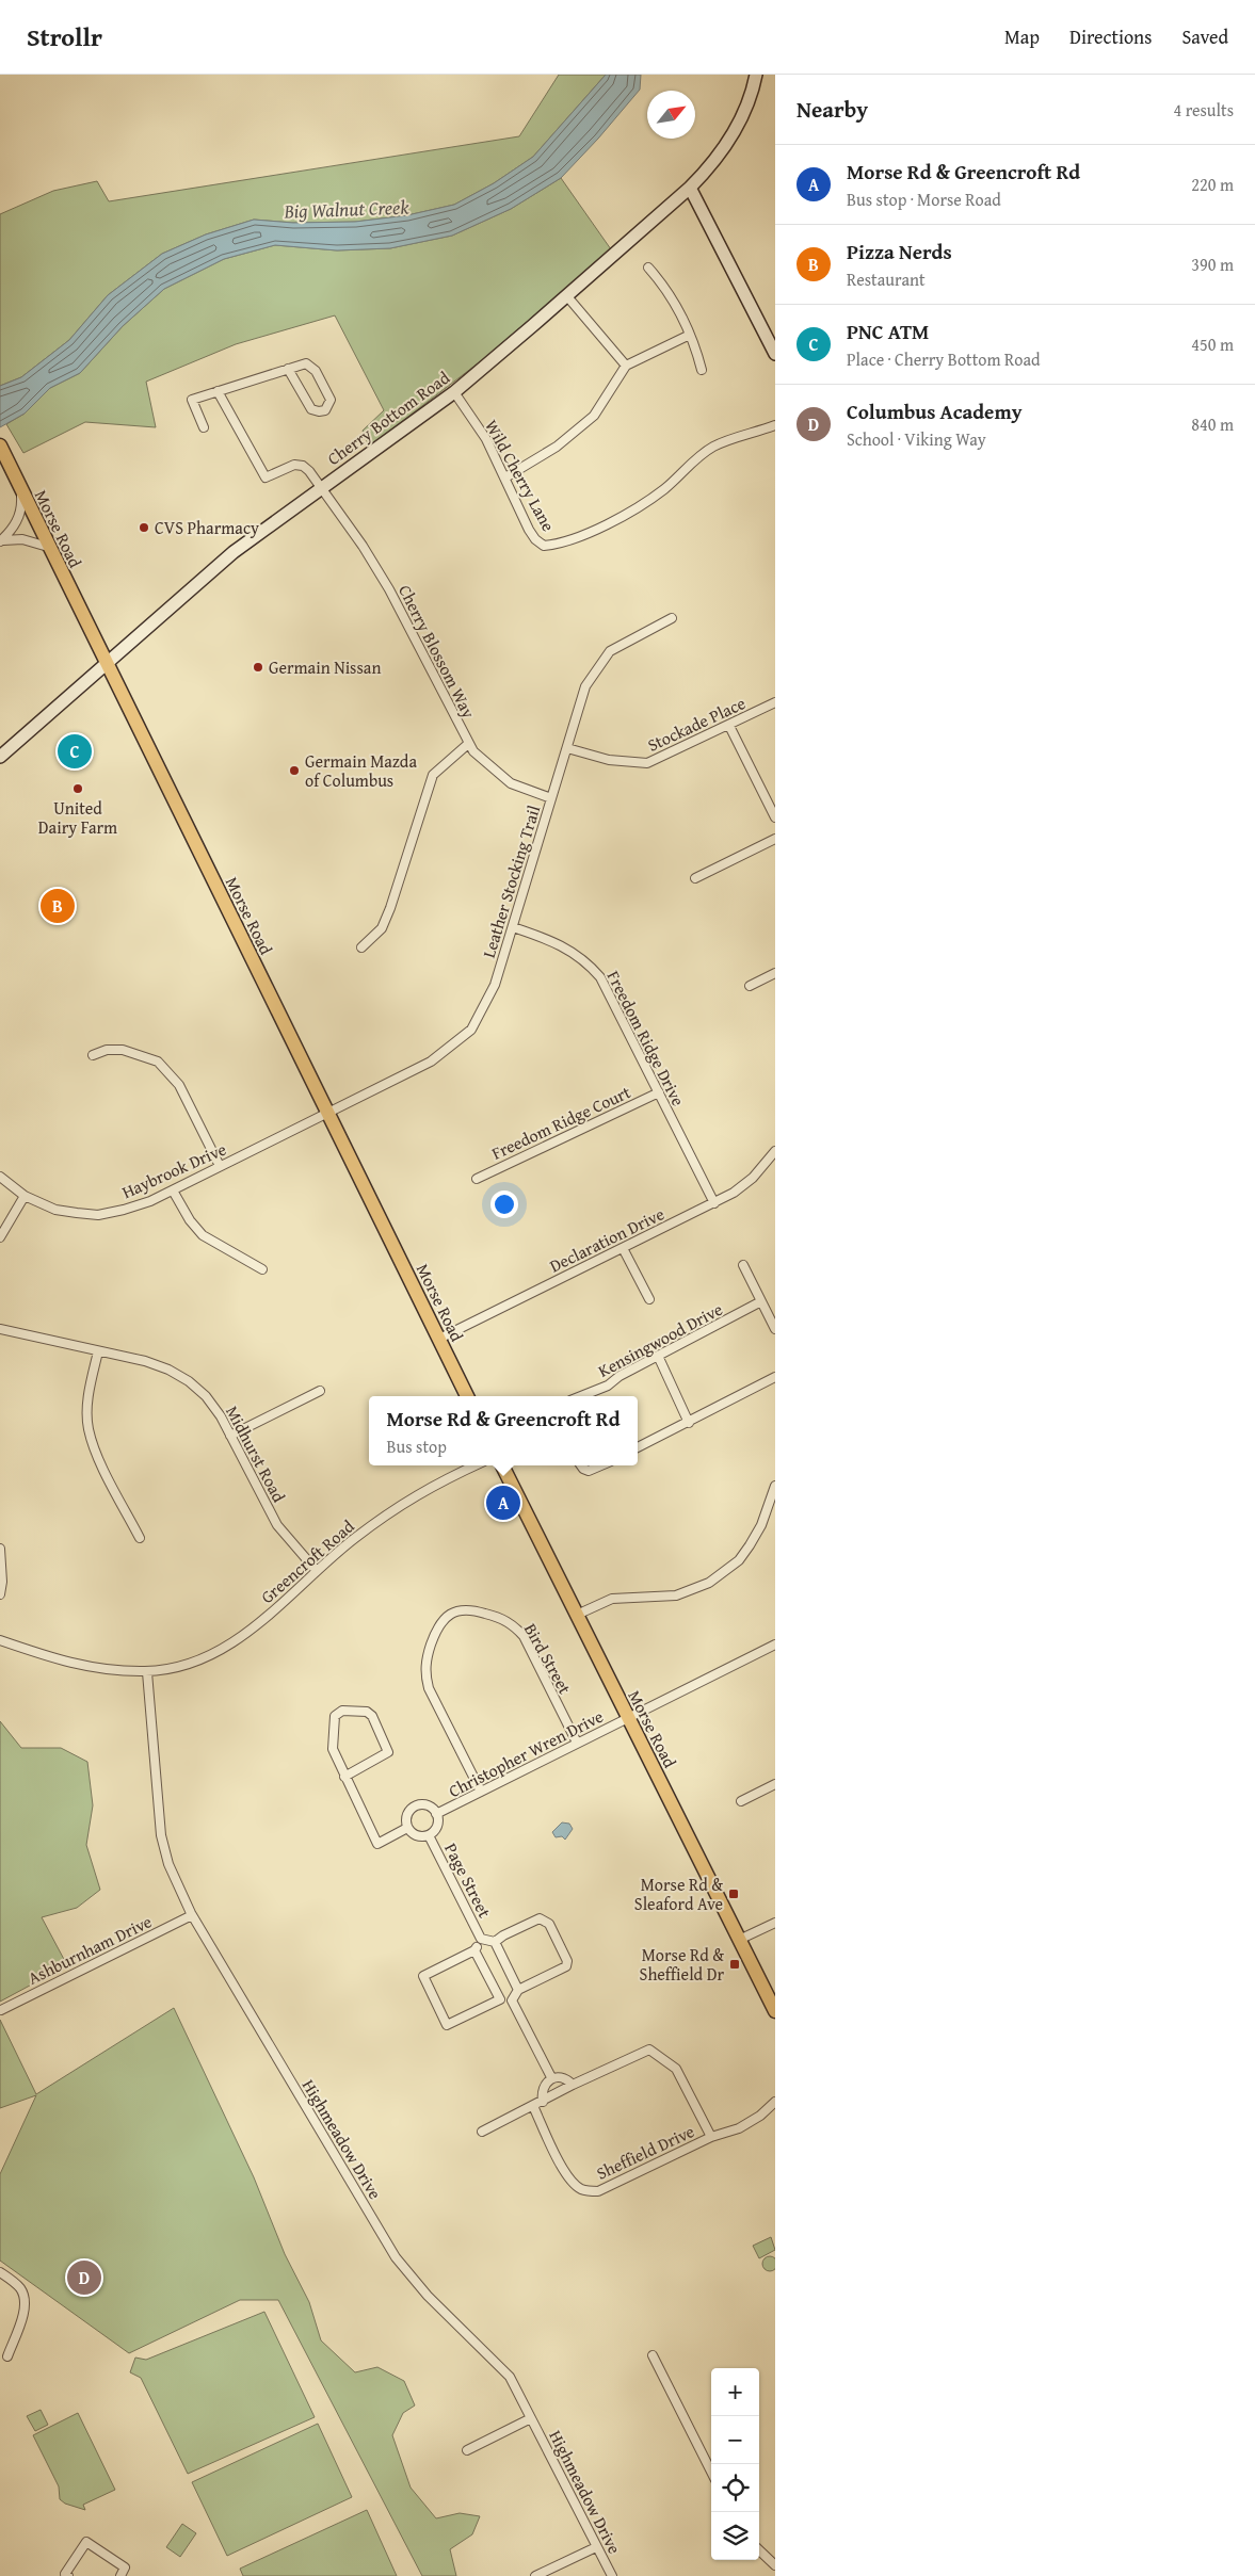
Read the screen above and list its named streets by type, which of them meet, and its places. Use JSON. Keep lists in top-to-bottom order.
{
  "streets": {
    "main road": ["Cherry Bottom Road", "Morse Road"],
    "street": [
      "Wild Cherry Lane",
      "Cherry Blossom Way",
      "Stockade Place",
      "Leather Stocking Trail",
      "Freedom Ridge Drive",
      "Freedom Ridge Court",
      "Haybrook Drive",
      "Declaration Drive",
      "Kensingwood Drive",
      "Midhurst Road",
      "Greencroft Road",
      "Bird Street",
      "Christopher Wren Drive",
      "Page Street",
      "Ashburnham Drive",
      "Highmeadow Drive",
      "Sheffield Drive"
    ]
  },
  "crossings": [
    ["Cherry Bottom Road", "Wild Cherry Lane"],
    ["Cherry Bottom Road", "Morse Road"],
    ["Cherry Bottom Road", "Cherry Blossom Way"],
    ["Morse Road", "Leather Stocking Trail"],
    ["Morse Road", "Haybrook Drive"],
    ["Morse Road", "Declaration Drive"],
    ["Morse Road", "Christopher Wren Drive"],
    ["Cherry Blossom Way", "Leather Stocking Trail"],
    ["Stockade Place", "Leather Stocking Trail"],
    ["Leather Stocking Trail", "Freedom Ridge Drive"],
    ["Leather Stocking Trail", "Haybrook Drive"],
    ["Freedom Ridge Drive", "Freedom Ridge Court"],
    ["Freedom Ridge Drive", "Declaration Drive"],
    ["Midhurst Road", "Greencroft Road"],
    ["Greencroft Road", "Highmeadow Drive"],
    ["Bird Street", "Christopher Wren Drive"],
    ["Christopher Wren Drive", "Page Street"],
    ["Ashburnham Drive", "Highmeadow Drive"]
  ],
  "water": ["Big Walnut Creek"],
  "places": {
    "other": [
      "CVS Pharmacy",
      "Germain Nissan",
      "Germain Mazda of Columbus",
      "United Dairy Farm"
    ],
    "transit": ["Morse Rd & Sleaford Ave", "Morse Rd & Sheffield Dr"]
  },
  "north": "top right",
  "page": {
    "header": "Strollr",
    "nav": ["Map", "Directions", "Saved"],
    "heading": ["Nearby", "4 results"],
    "list": [
      {
        "mark": "A",
        "name": "Morse Rd & Greencroft Rd",
        "note": "Bus stop · Morse Road",
        "value": "220 m"
      },
      {
        "mark": "B",
        "name": "Pizza Nerds",
        "note": "Restaurant",
        "value": "390 m"
      },
      {
        "mark": "C",
        "name": "PNC ATM",
        "note": "Place · Cherry Bottom Road",
        "value": "450 m"
      },
      {
        "mark": "D",
        "name": "Columbus Academy",
        "note": "School · Viking Way",
        "value": "840 m"
      }
    ],
    "pins": [
      "C",
      "B",
      "A",
      "D"
    ],
    "popup": ["Morse Rd & Greencroft Rd", "Bus stop"],
    "map_buttons": ["+", "−"]
  }
}
